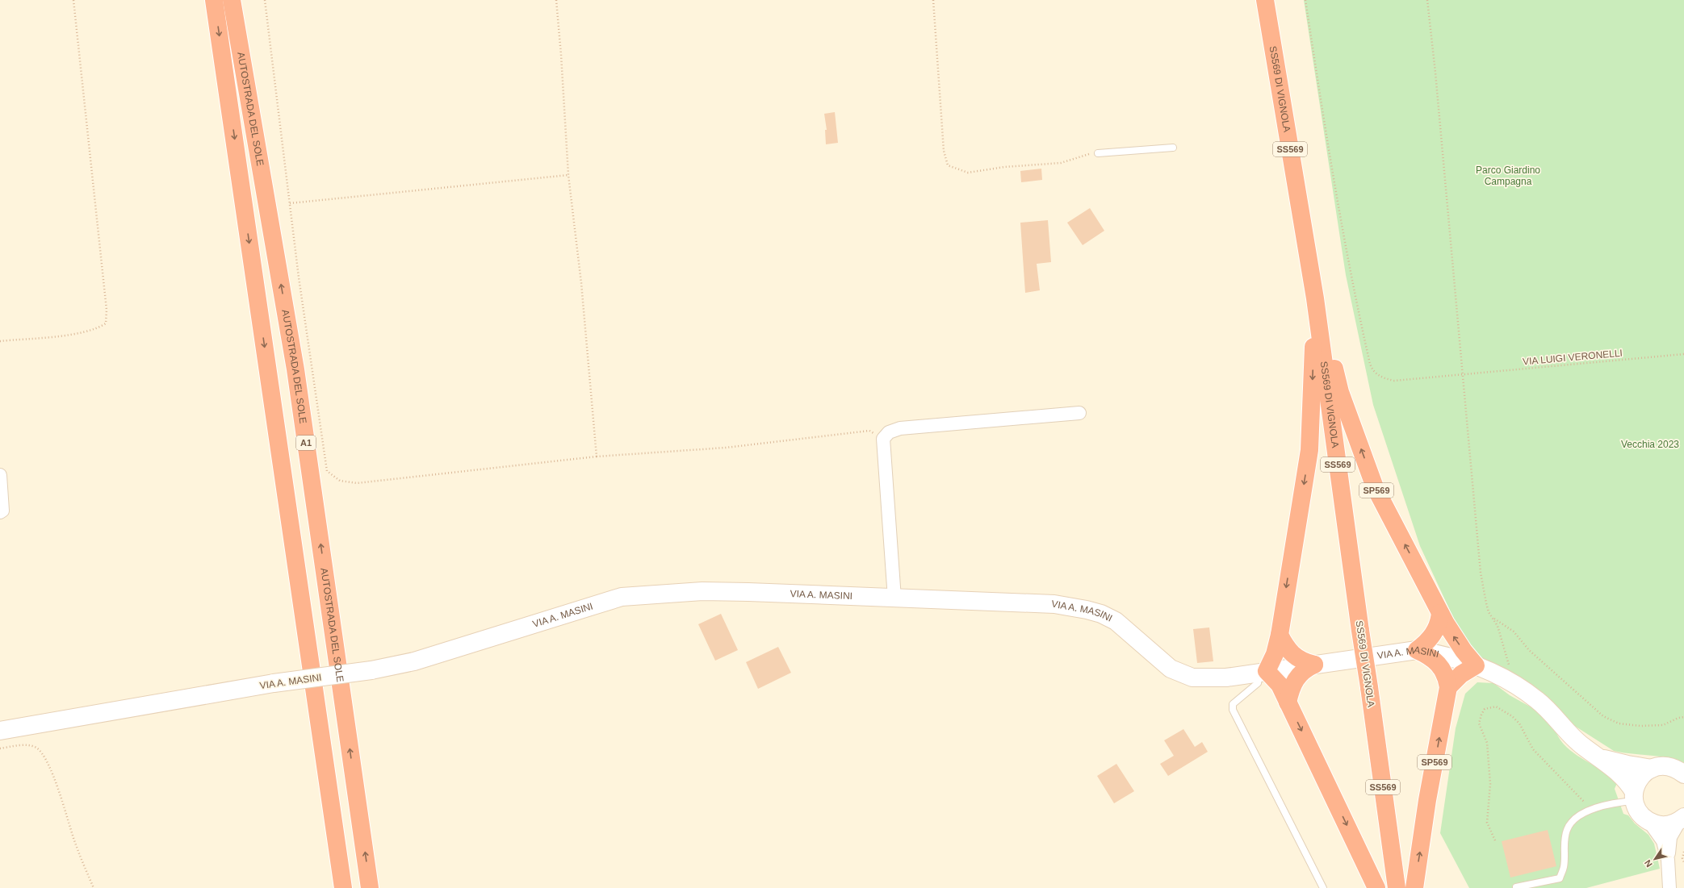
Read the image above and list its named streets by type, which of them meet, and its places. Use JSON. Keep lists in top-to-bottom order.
{
  "streets": {
    "highway": [
      "SS569 DI VIGNOLA",
      "AUTOSTRADA DEL SOLE",
      "SS569",
      "A1",
      "SP569"
    ],
    "street": ["VIA A. MASINI"],
    "path": ["VIA LUIGI VERONELLI"]
  },
  "crossings": [
    ["SS569 DI VIGNOLA", "SP569"],
    ["SP569", "VIA A. MASINI"]
  ],
  "parks": ["Parco Giardino Campagna", "Vecchia 2023"],
  "north": "bottom left"
}
